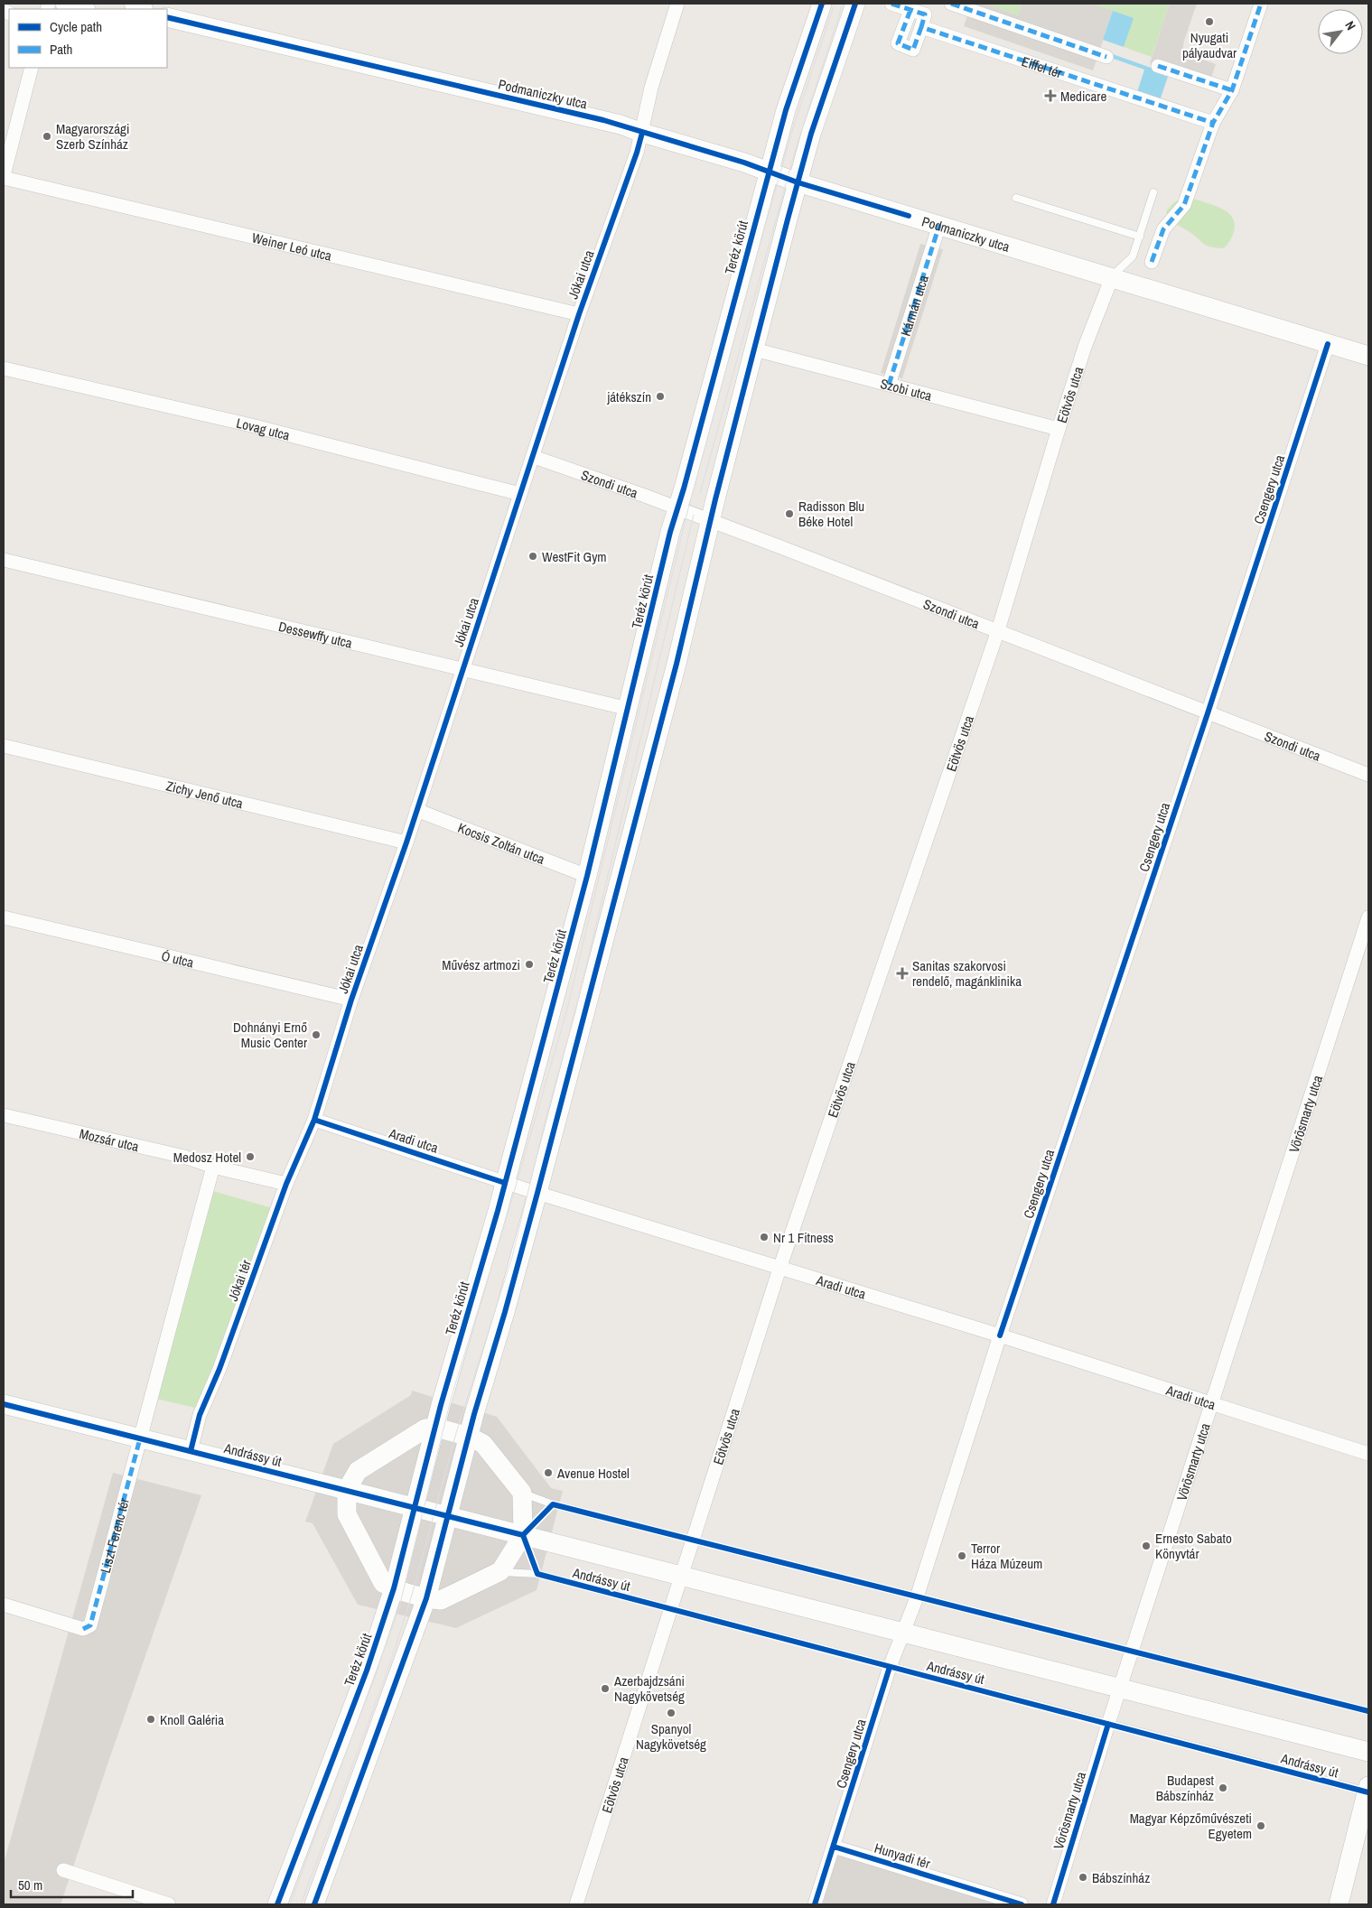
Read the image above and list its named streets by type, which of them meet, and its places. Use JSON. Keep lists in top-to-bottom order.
{
  "streets": {
    "main road": ["Podmaniczky utca", "Teréz körút", "Andrássy út"],
    "street": [
      "Eiffel tér",
      "Weiner Leó utca",
      "Jókai utca",
      "Kármán utca",
      "Szobi utca",
      "Eötvös utca",
      "Lovag utca",
      "Szondi utca",
      "Csengery utca",
      "Dessewffy utca",
      "Zichy Jenő utca",
      "Kocsis Zoltán utca",
      "Ó utca",
      "Vörösmarty utca",
      "Mozsár utca",
      "Aradi utca",
      "Jókai tér",
      "Liszt Ferenc tér",
      "Hunyadi tér"
    ]
  },
  "crossings": [
    ["Podmaniczky utca", "Teréz körút"],
    ["Podmaniczky utca", "Jókai utca"],
    ["Podmaniczky utca", "Kármán utca"],
    ["Podmaniczky utca", "Eötvös utca"],
    ["Podmaniczky utca", "Csengery utca"],
    ["Weiner Leó utca", "Jókai utca"],
    ["Teréz körút", "Szondi utca"],
    ["Teréz körút", "Dessewffy utca"],
    ["Teréz körút", "Kocsis Zoltán utca"],
    ["Teréz körút", "Aradi utca"],
    ["Teréz körút", "Andrássy út"],
    ["Jókai utca", "Lovag utca"],
    ["Jókai utca", "Szondi utca"],
    ["Jókai utca", "Dessewffy utca"],
    ["Jókai utca", "Zichy Jenő utca"],
    ["Jókai utca", "Kocsis Zoltán utca"],
    ["Jókai utca", "Ó utca"],
    ["Jókai utca", "Aradi utca"],
    ["Jókai utca", "Jókai tér"],
    ["Kármán utca", "Szobi utca"],
    ["Szobi utca", "Eötvös utca"],
    ["Eötvös utca", "Szondi utca"],
    ["Eötvös utca", "Aradi utca"],
    ["Eötvös utca", "Andrássy út"],
    ["Szondi utca", "Csengery utca"],
    ["Csengery utca", "Aradi utca"],
    ["Csengery utca", "Andrássy út"],
    ["Csengery utca", "Hunyadi tér"],
    ["Vörösmarty utca", "Aradi utca"],
    ["Vörösmarty utca", "Andrássy út"],
    ["Aradi utca", "Jókai tér"],
    ["Jókai tér", "Andrássy út"],
    ["Andrássy út", "Liszt Ferenc tér"]
  ],
  "places": {
    "other": [
      "Nyugati pályaudvar",
      "Magyarországi Szerb Színház",
      "játékszín",
      "Radisson Blu Béke Hotel",
      "WestFit Gym",
      "Művész artmozi",
      "Dohnányi Ernő Music Center",
      "Medosz Hotel",
      "Nr 1 Fitness",
      "Avenue Hostel",
      "Ernesto Sabato Könyvtár",
      "Terror Háza Múzeum",
      "Azerbajdzsáni Nagykövetség",
      "Spanyol Nagykövetség",
      "Knoll Galéria",
      "Budapest Bábszínház",
      "Magyar Képzőművészeti Egyetem",
      "Bábszínház"
    ],
    "health": ["Medicare", "Sanitas szakorvosi rendelő, magánklinika"]
  },
  "legend": ["Cycle path", "Path"],
  "scale_bar": "50 m",
  "north": "top right"
}
